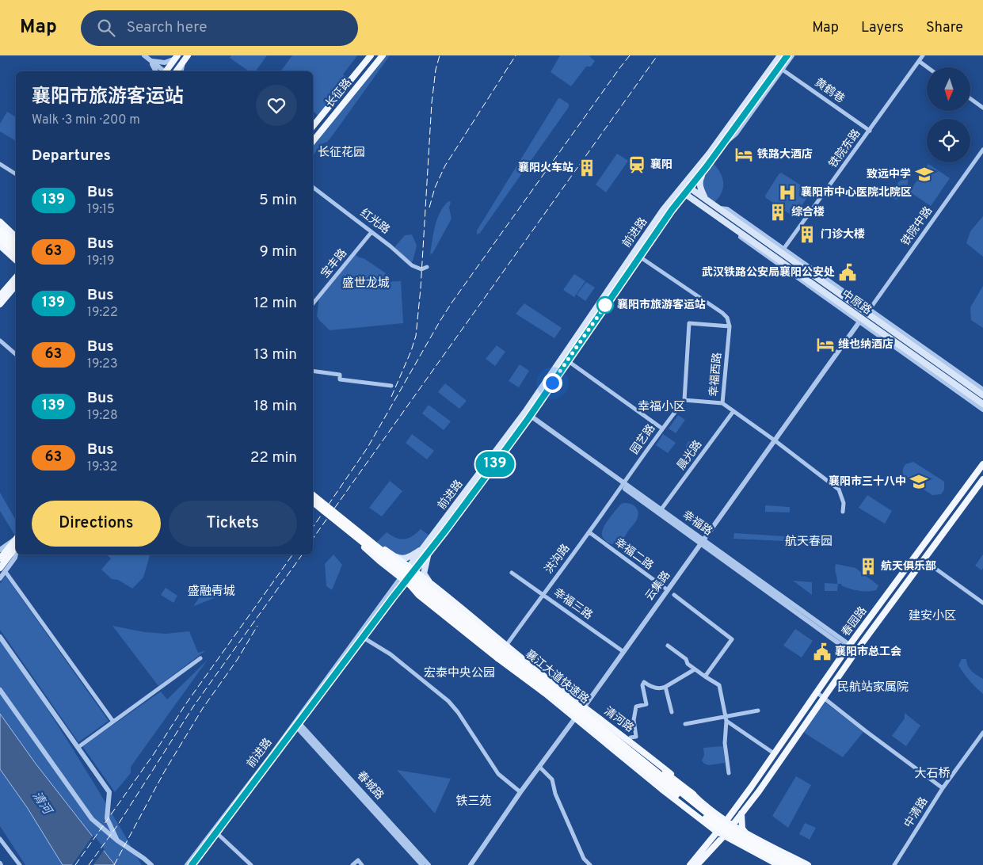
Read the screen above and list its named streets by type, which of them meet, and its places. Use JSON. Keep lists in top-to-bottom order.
{
  "streets": {
    "highway": ["襄江大道快速路"],
    "main road": [
      "长征路",
      "前进路",
      "中原路",
      "春园路",
      "清河路"
    ],
    "street": [
      "黄鹤巷",
      "铁院东路",
      "红光路",
      "铁院中路",
      "宝丰路",
      "幸福西路",
      "园艺路",
      "晨光路",
      "幸福路",
      "幸福二路",
      "洪沟路",
      "云集路",
      "幸福三路",
      "春城路",
      "中清路"
    ]
  },
  "crossings": [
    ["黄鹤巷", "铁院东路"],
    ["黄鹤巷", "前进路"],
    ["铁院东路", "中原路"],
    ["红光路", "宝丰路"],
    ["铁院中路", "中原路"],
    ["前进路", "中原路"],
    ["前进路", "幸福路"],
    ["前进路", "清河路"],
    ["前进路", "春城路"],
    ["中原路", "云集路"],
    ["幸福西路", "晨光路"],
    ["幸福西路", "云集路"],
    ["园艺路", "幸福路"],
    ["园艺路", "洪沟路"],
    ["晨光路", "幸福路"],
    ["幸福路", "洪沟路"],
    ["幸福路", "云集路"],
    ["幸福路", "春园路"],
    ["幸福二路", "洪沟路"],
    ["幸福二路", "云集路"],
    ["洪沟路", "幸福三路"],
    ["洪沟路", "清河路"],
    ["云集路", "幸福三路"],
    ["云集路", "清河路"],
    ["春园路", "清河路"]
  ],
  "districts": [
    "长征花园",
    "盛世龙城",
    "幸福小区",
    "航天春园",
    "盛融·青城",
    "建安小区",
    "宏泰中央公园",
    "民航站家属院",
    "大石桥",
    "铁三苑"
  ],
  "water": ["清河"],
  "places": {
    "hotel": ["铁路大酒店", "维也纳酒店"],
    "station": ["襄阳"],
    "building": [
      "襄阳火车站",
      "综合楼",
      "门诊大楼",
      "航天俱乐部"
    ],
    "school or university": ["致远中学", "襄阳市三十八中"],
    "hospital": ["襄阳市中心医院北院区"],
    "public building": ["武汉铁路公安局襄阳公安处", "襄阳市总工会"],
    "other": ["襄阳市旅游客运站"]
  },
  "lines": ["bus line 139"],
  "north": "bottom",
  "page": {
    "header": "Map",
    "search": "Search here",
    "nav": ["Map", "Layers", "Share"],
    "on_map": "139",
    "heading": [
      ["襄阳市旅游客运站", "Walk · 3 min · 200 m"],
      "Departures"
    ],
    "list": [
      {
        "mark": "139",
        "name": "Bus",
        "note": "19:15",
        "value": "5 min"
      },
      {
        "mark": "63",
        "name": "Bus",
        "note": "19:19",
        "value": "9 min"
      },
      {
        "mark": "139",
        "name": "Bus",
        "note": "19:22",
        "value": "12 min"
      },
      {
        "mark": "63",
        "name": "Bus",
        "note": "19:23",
        "value": "13 min"
      },
      {
        "mark": "139",
        "name": "Bus",
        "note": "19:28",
        "value": "18 min"
      },
      {
        "mark": "63",
        "name": "Bus",
        "note": "19:32",
        "value": "22 min"
      }
    ],
    "buttons": ["Directions", "Tickets"]
  }
}
